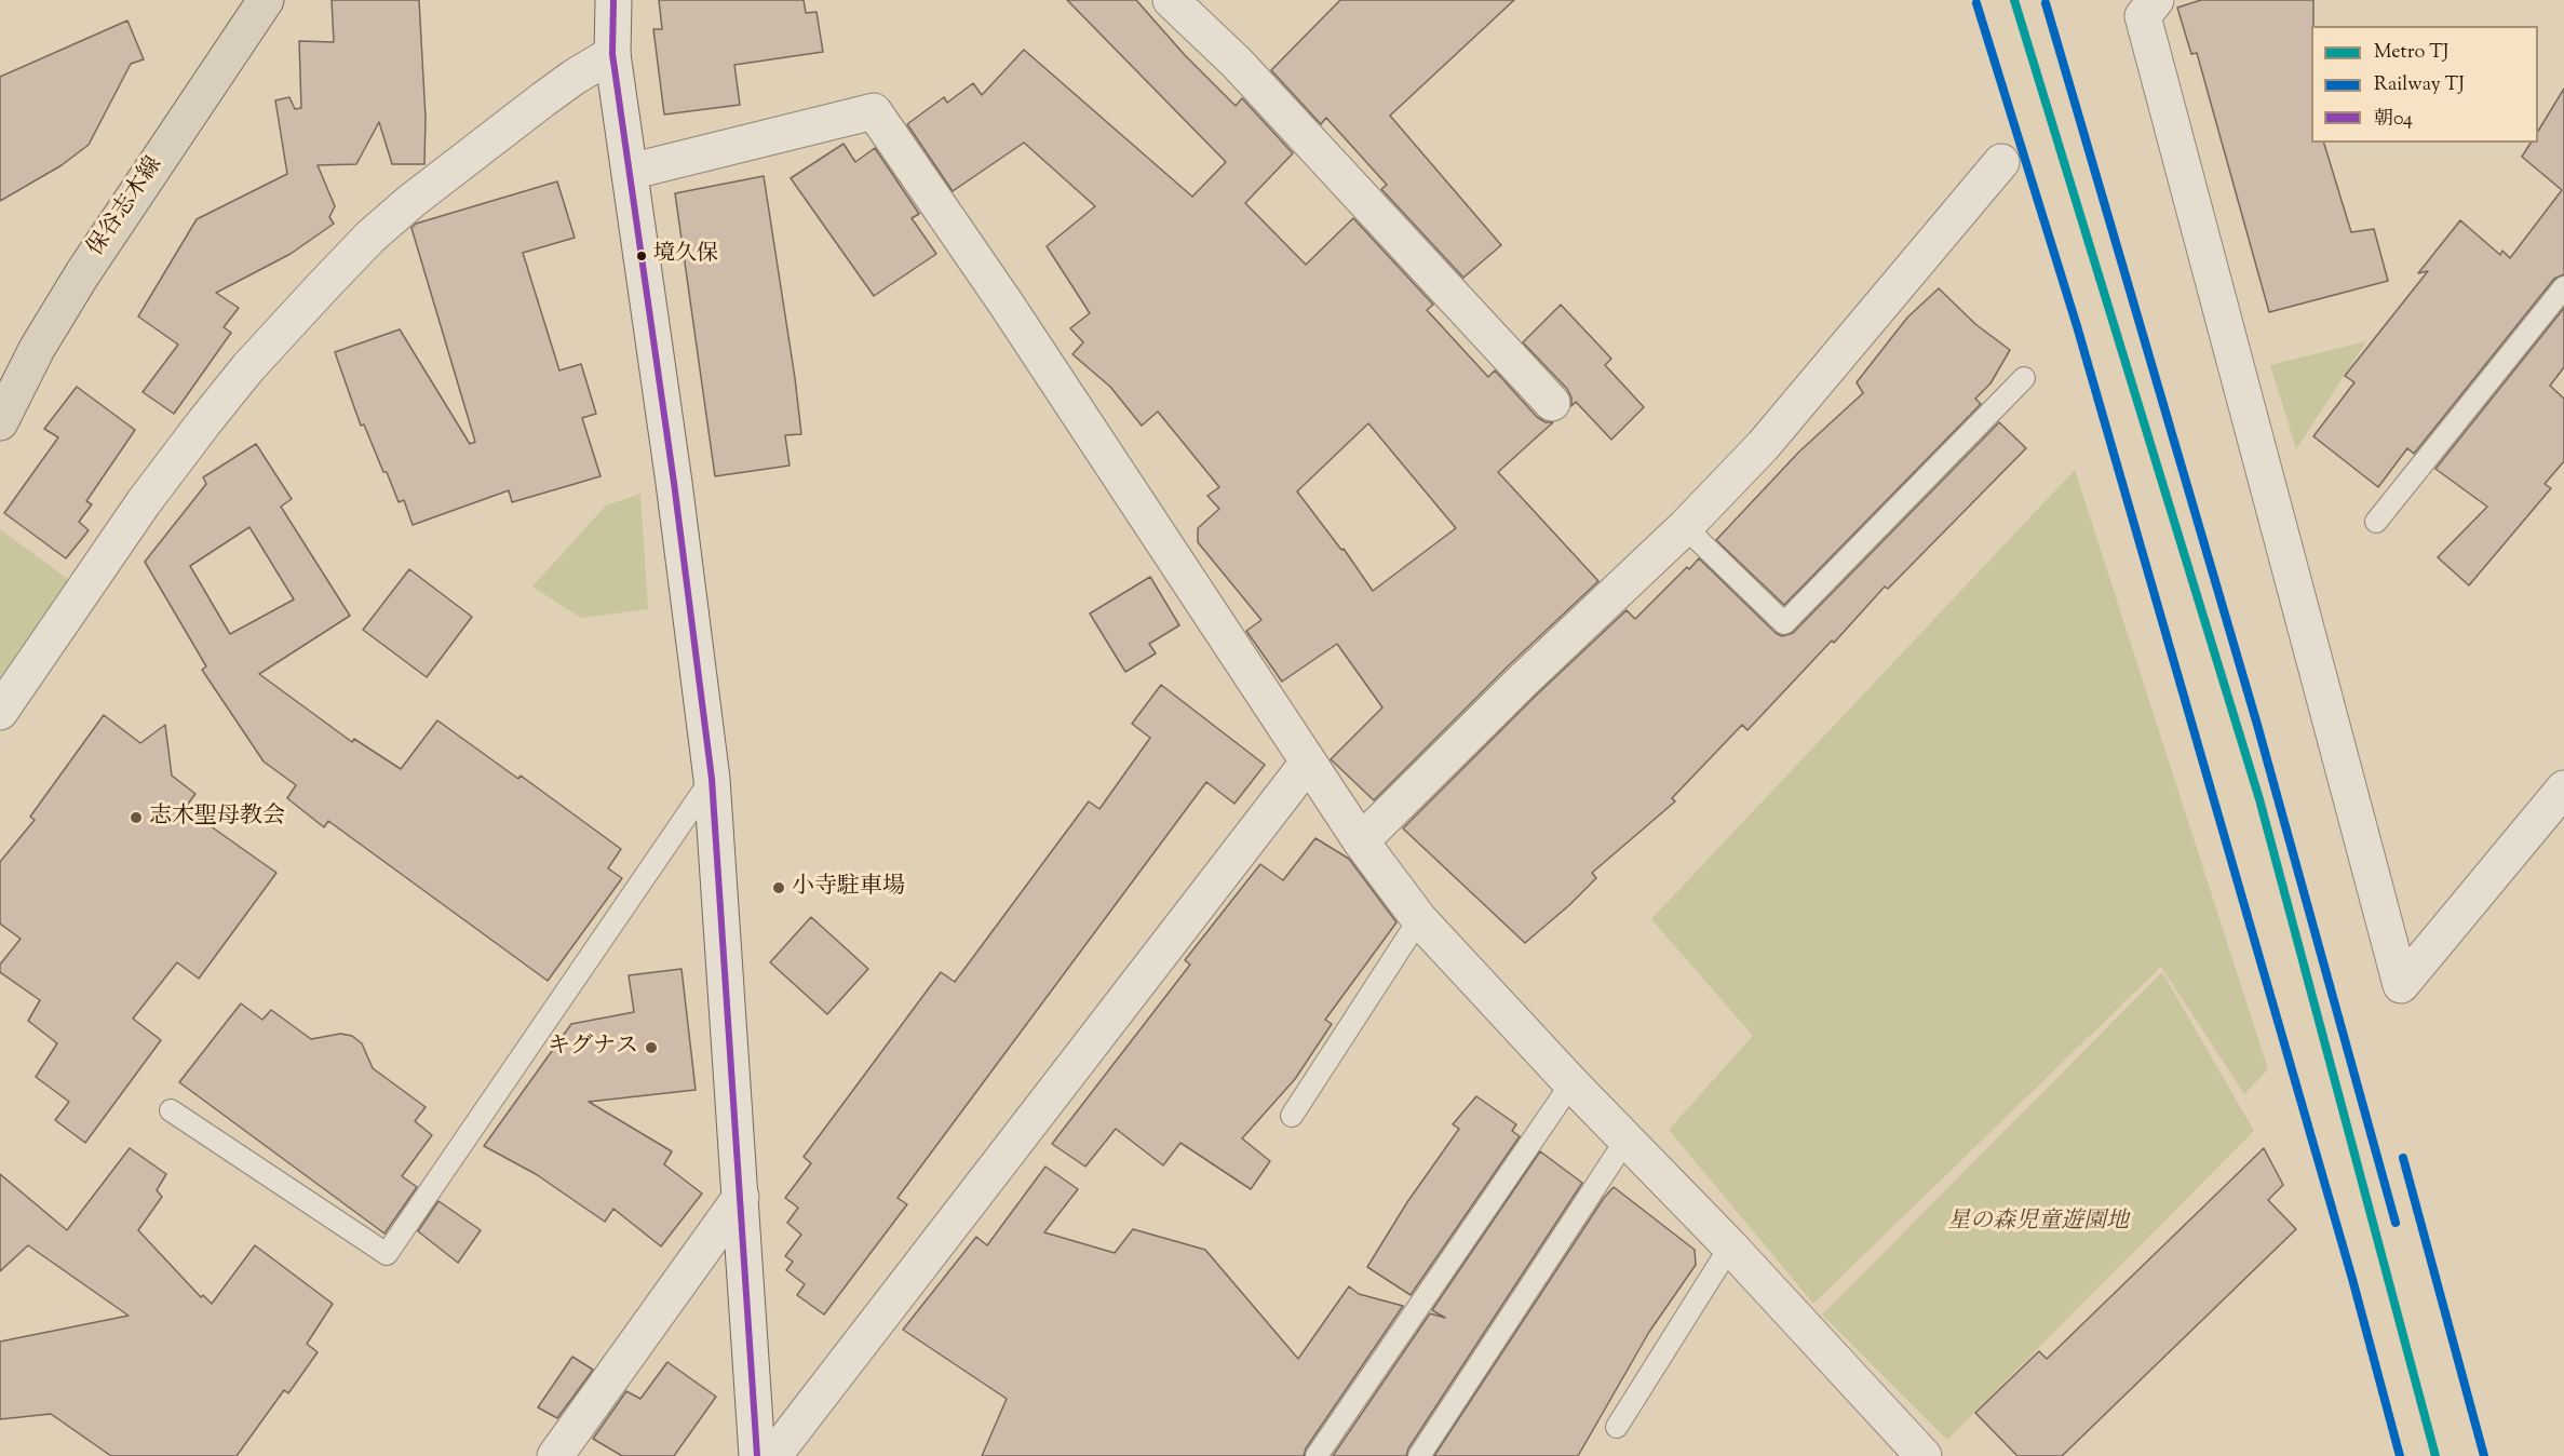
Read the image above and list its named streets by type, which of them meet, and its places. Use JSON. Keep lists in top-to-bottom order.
{
  "streets": {
    "main road": ["保谷志木線"]
  },
  "parks": ["星の森児童遊園地"],
  "places": [
    "境久保",
    "志木聖母教会",
    "小寺駐車場",
    "キグナス"
  ],
  "lines": ["metro line TJ", "transit line 朝04", "rail line TJ"],
  "legend": ["Metro TJ", "Railway TJ", "朝04"]
}
